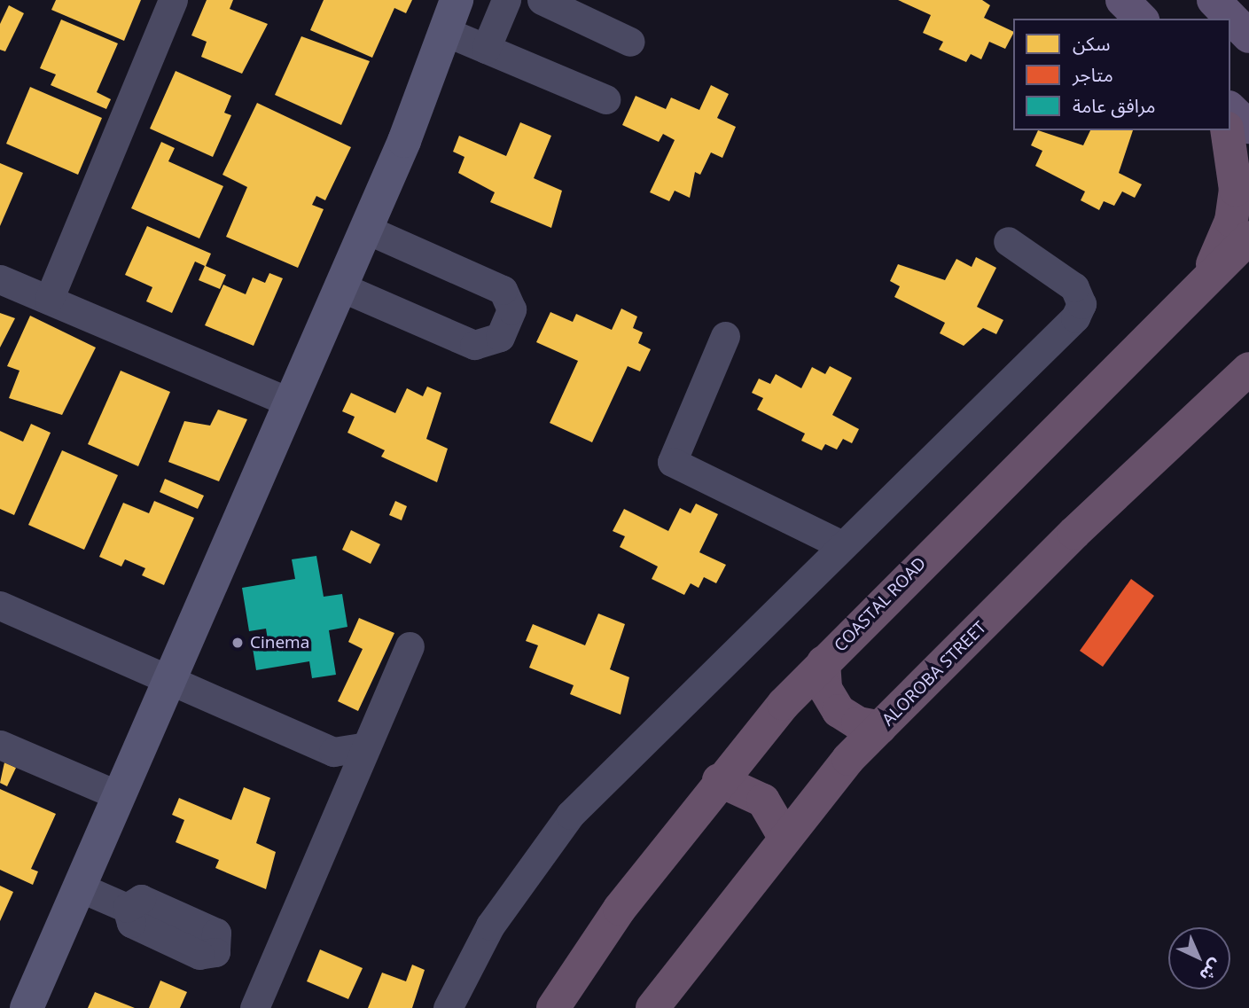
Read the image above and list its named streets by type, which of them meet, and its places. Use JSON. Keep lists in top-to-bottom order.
{
  "streets": {
    "highway": ["COASTAL ROAD", "ALOROBA STREET"]
  },
  "places": ["Cinema"],
  "legend": ["سكن", "متاجر", "مرافق عامة"],
  "north": "bottom right"
}
